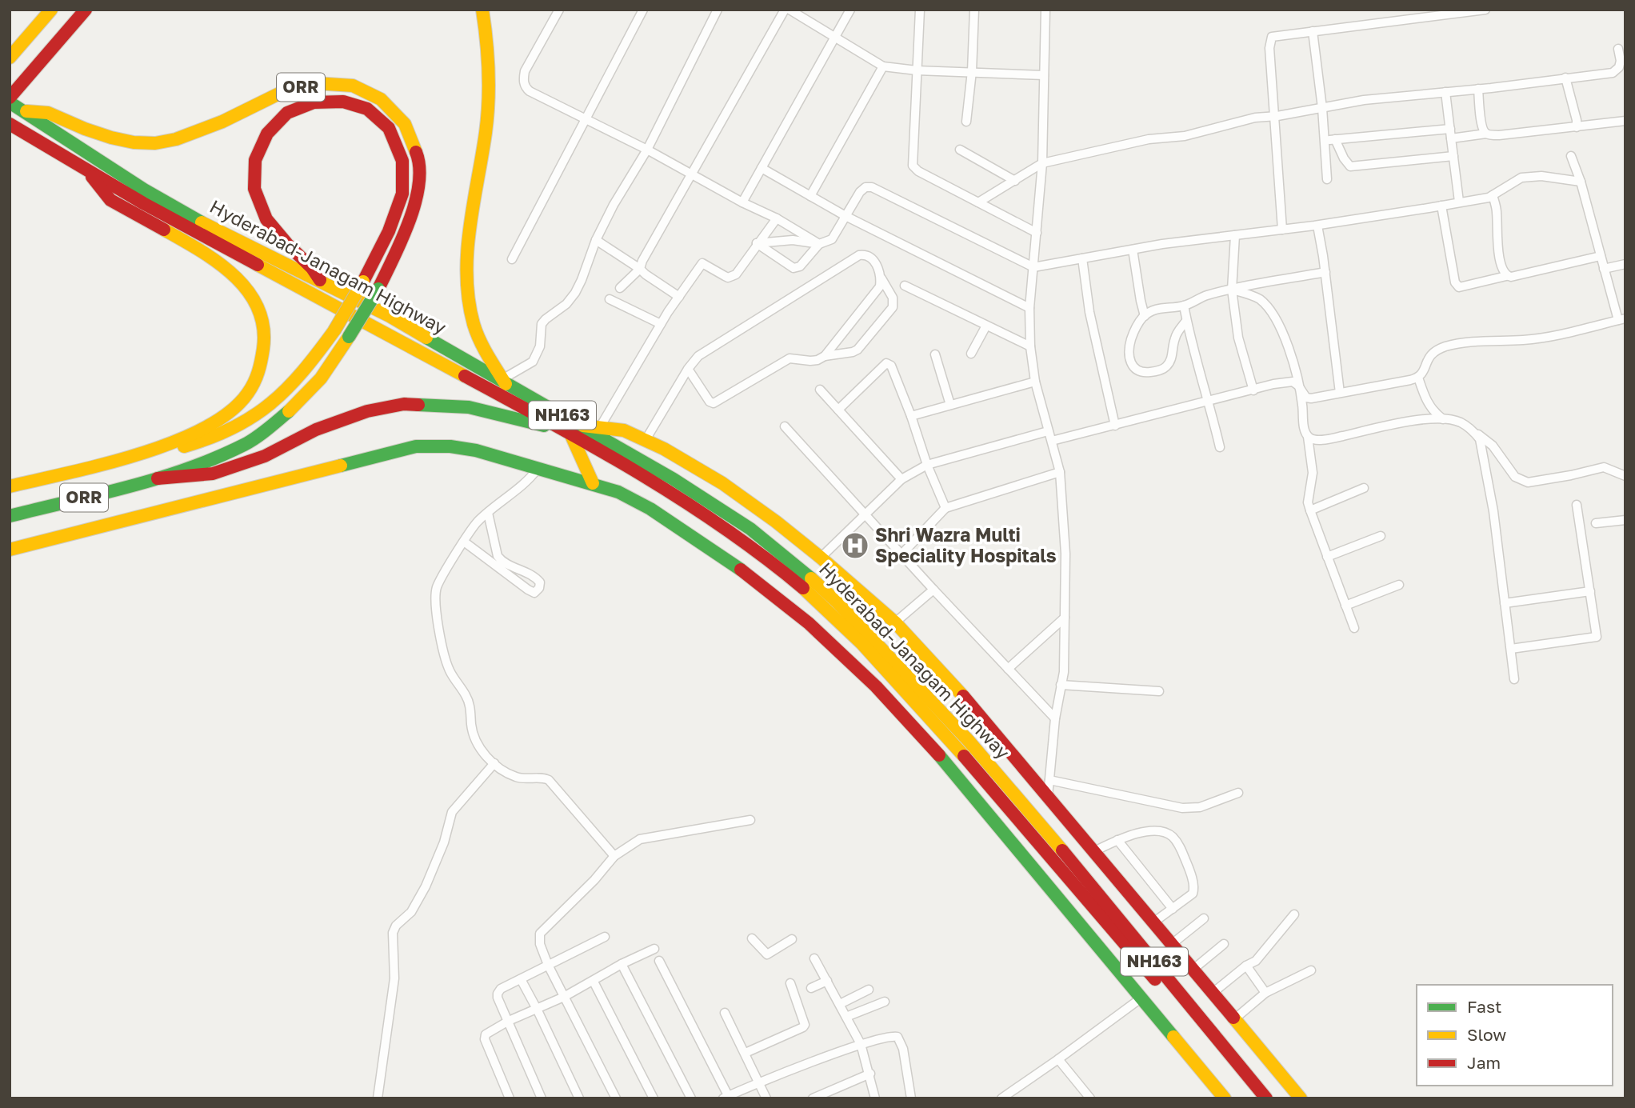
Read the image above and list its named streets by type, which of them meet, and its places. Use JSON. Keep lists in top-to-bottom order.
{
  "streets": {
    "main road": ["ORR", "Hyderabad-Janagam Highway", "NH163"]
  },
  "crossings": [
    ["ORR", "Hyderabad-Janagam Highway"]
  ],
  "places": {
    "hospital": ["Shri Wazra Multi Speciality Hospitals"]
  },
  "legend": ["Fast", "Slow", "Jam"]
}
